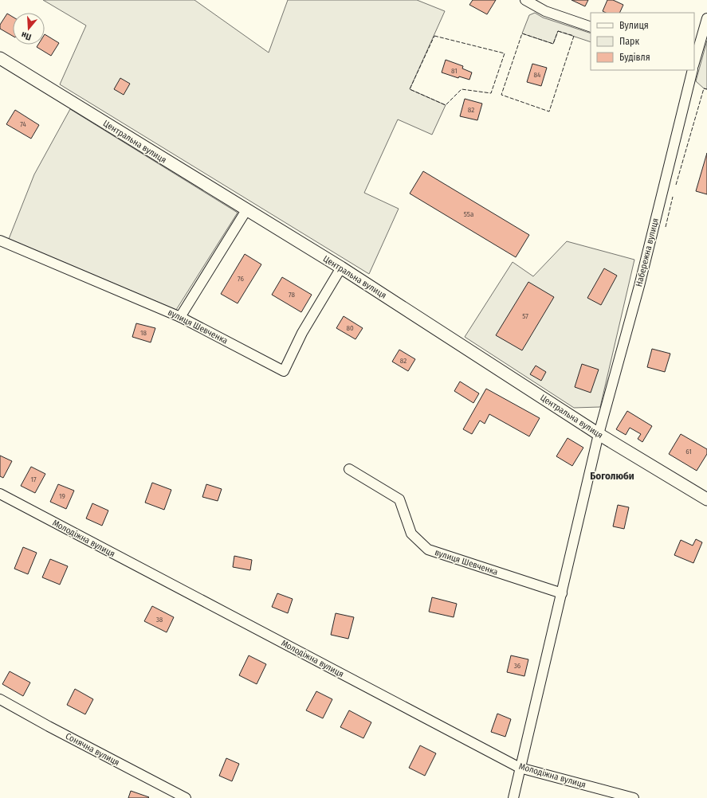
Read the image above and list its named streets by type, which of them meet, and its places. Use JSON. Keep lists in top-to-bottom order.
{
  "streets": {
    "street": [
      "Центральна вулиця",
      "Набережна вулиця",
      "вулиця Шевченка",
      "Молодіжна вулиця",
      "Сонячна вулиця"
    ]
  },
  "crossings": [
    ["Центральна вулиця", "Набережна вулиця"],
    ["Центральна вулиця", "вулиця Шевченка"]
  ],
  "districts": ["Боголюби"],
  "house_numbers": [
    "81",
    "84",
    "82",
    "74",
    "55а",
    "76",
    "78",
    "57",
    "80",
    "18",
    "82",
    "61",
    "17",
    "19",
    "38",
    "36"
  ],
  "legend": ["Вулиця", "Парк", "Будівля"],
  "north": "bottom"
}
